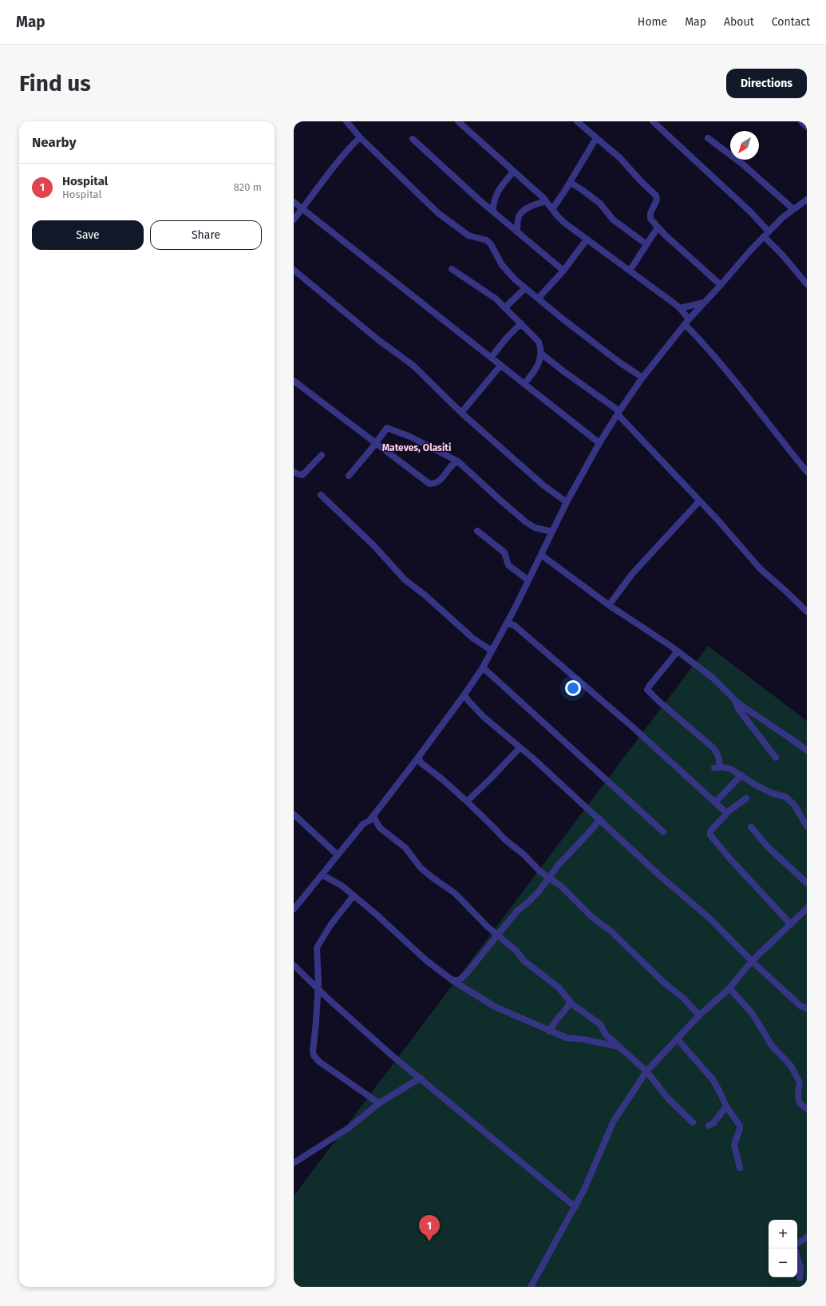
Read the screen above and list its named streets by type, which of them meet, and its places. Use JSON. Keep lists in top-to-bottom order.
{
  "districts": ["Mateves, Olasiti"],
  "north": "bottom left",
  "page": {
    "header": "Map",
    "nav": [
      "Home",
      "Map",
      "About",
      "Contact"
    ],
    "buttons": [
      "Directions",
      ["Save", "Share"]
    ],
    "title": "Find us",
    "heading": "Nearby",
    "list": [
      {
        "mark": "1",
        "name": "Hospital",
        "note": "Hospital",
        "value": "820 m"
      }
    ],
    "pins": "1",
    "map_buttons": ["+", "−"]
  }
}
